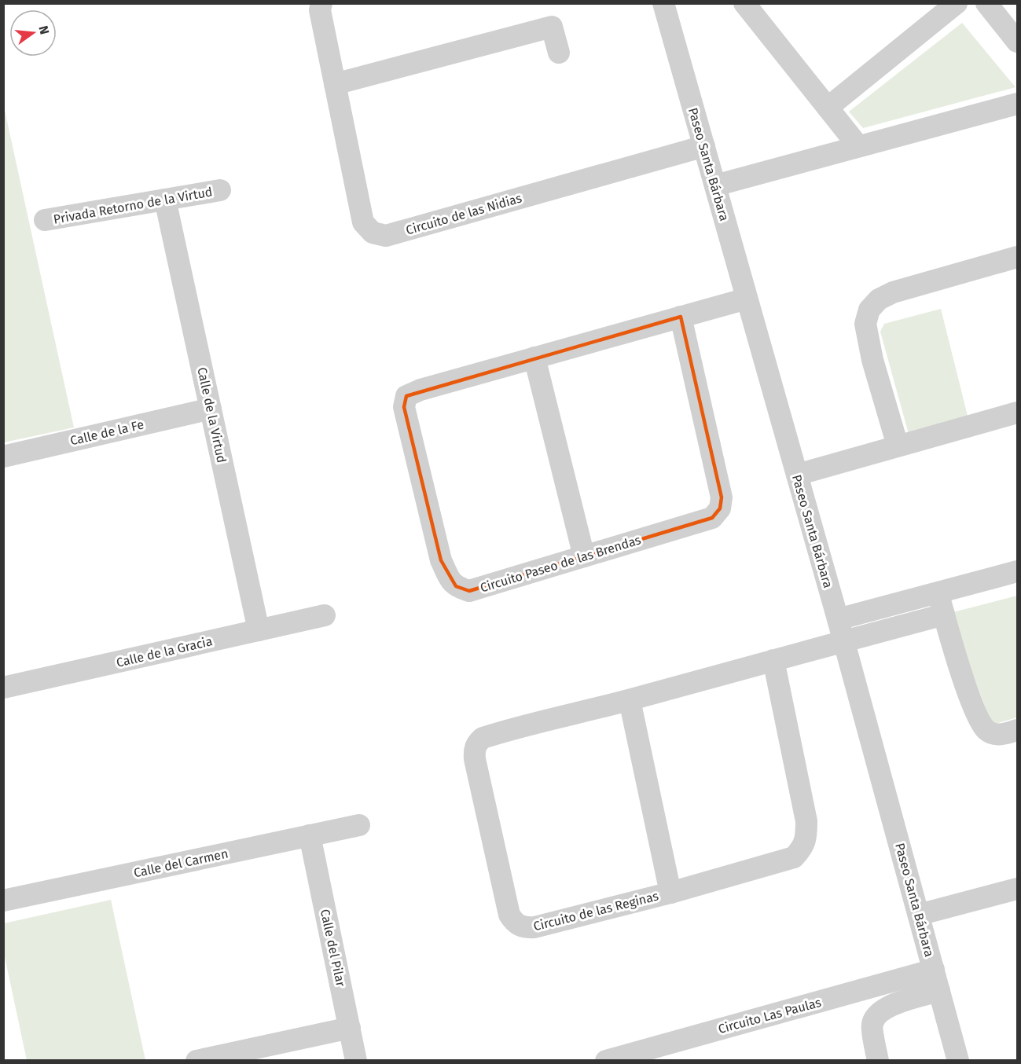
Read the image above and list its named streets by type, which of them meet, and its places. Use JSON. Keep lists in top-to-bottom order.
{
  "streets": {
    "street": [
      "Paseo Santa Bárbara",
      "Privada Retorno de la Virtud",
      "Circuito de las Nidias",
      "Calle de la Virtud",
      "Calle de la Fe",
      "Circuito Paseo de las Brendas",
      "Calle de la Gracia",
      "Calle del Carmen",
      "Circuito de las Reginas",
      "Calle del Pilar",
      "Circuito Las Paulas"
    ]
  },
  "crossings": [
    ["Paseo Santa Bárbara", "Circuito de las Nidias"],
    ["Paseo Santa Bárbara", "Circuito Paseo de las Brendas"],
    ["Paseo Santa Bárbara", "Circuito de las Reginas"],
    ["Paseo Santa Bárbara", "Circuito Las Paulas"],
    ["Privada Retorno de la Virtud", "Calle de la Virtud"],
    ["Calle de la Virtud", "Calle de la Fe"],
    ["Calle de la Virtud", "Calle de la Gracia"],
    ["Calle del Carmen", "Calle del Pilar"]
  ],
  "north": "right"
}
